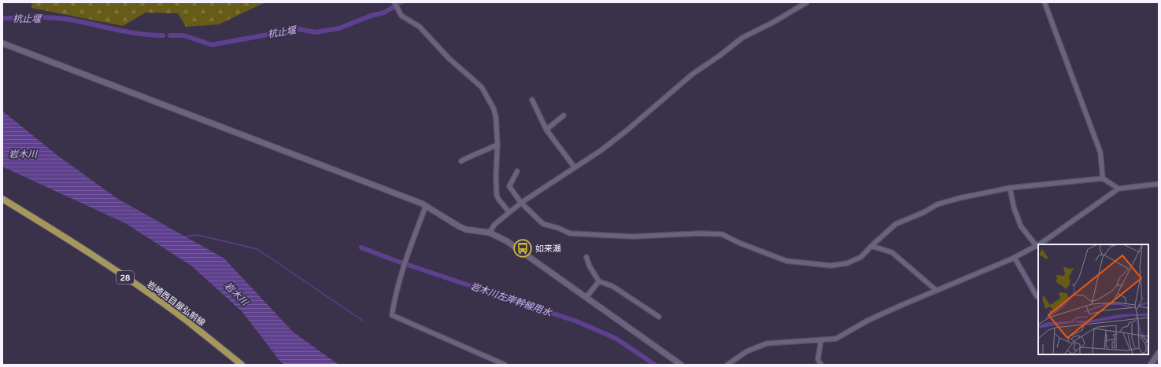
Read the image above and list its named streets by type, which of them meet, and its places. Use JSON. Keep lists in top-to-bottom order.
{
  "streets": {
    "main road": ["28", "岩崎西目屋弘前線"]
  },
  "water": ["杭止堰", "岩木川", "岩木川左岸幹線用水"],
  "places": {
    "bus stop": ["如来瀬"]
  }
}
